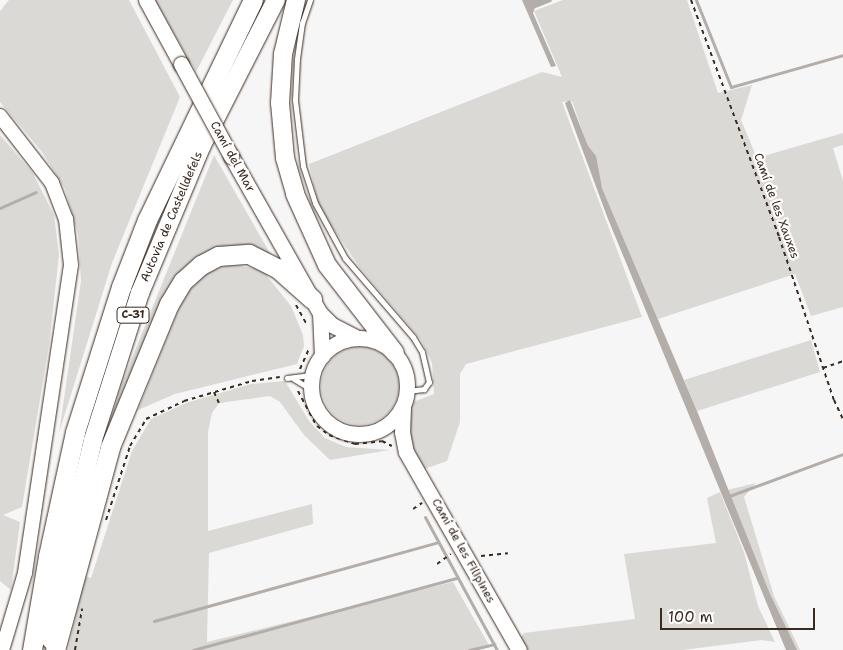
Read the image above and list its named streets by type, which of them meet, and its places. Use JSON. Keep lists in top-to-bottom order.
{
  "streets": {
    "highway": ["Autovia de Castelldefels", "C-31"],
    "main road": ["Camí del Mar", "Camí de les Filipines"],
    "path": ["Camí de les Xauxes"]
  },
  "scale_bar": "100 m"
}
